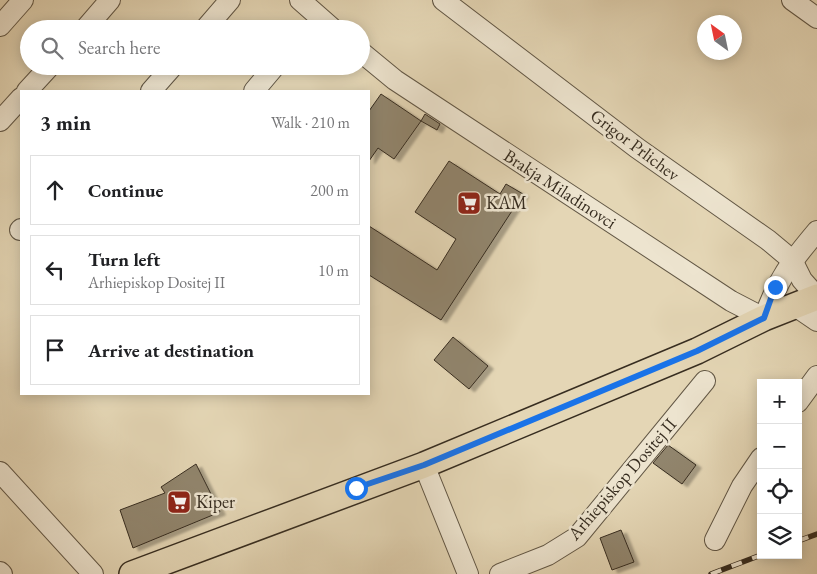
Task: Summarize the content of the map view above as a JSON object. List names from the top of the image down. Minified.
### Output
{"streets":{"street":["Grigor Prlichev","Brakja Miladinovci","Arhiepiskop Dositej II"]},"places":{"supermarket":["KAM","Kiper"]},"north":"top left","page":{"search":"Search here","heading":["3 min","Walk · 210 m"],"list":[["Continue","200 m"],["Turn left","Arhiepiskop Dositej II","10 m"],"Arrive at destination"],"map_buttons":["+","−"]}}
